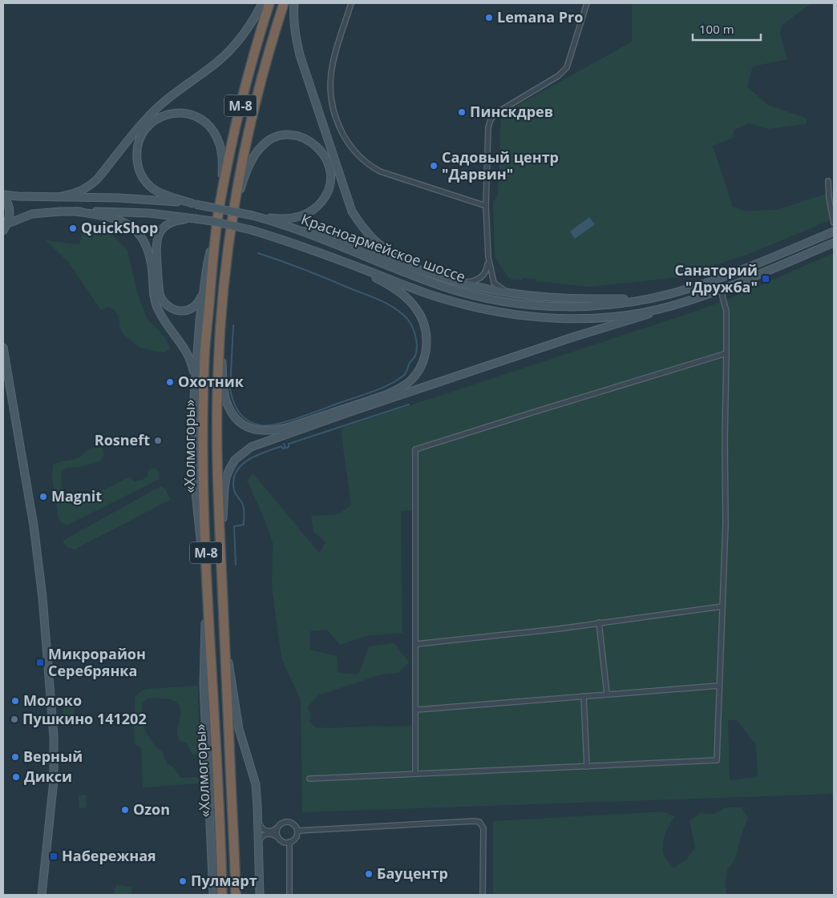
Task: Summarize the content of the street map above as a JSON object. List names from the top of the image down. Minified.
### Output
{"streets":{"highway":["М-8","«Холмогоры»"],"main road":["Красноармейское шоссе"]},"places":{"other":["Lemana Pro","Пинскдрев","Садовый центр \"Дарвин\"","QuickShop","Охотник","Rosneft","Magnit","Молоко","Пушкино 141202","Верный","Дикси","Ozon","Бауцентр","Пулмарт"],"transit":["Санаторий \"Дружба\"","Микрорайон Серебрянка","Набережная"]},"scale_bar":"100 m"}
